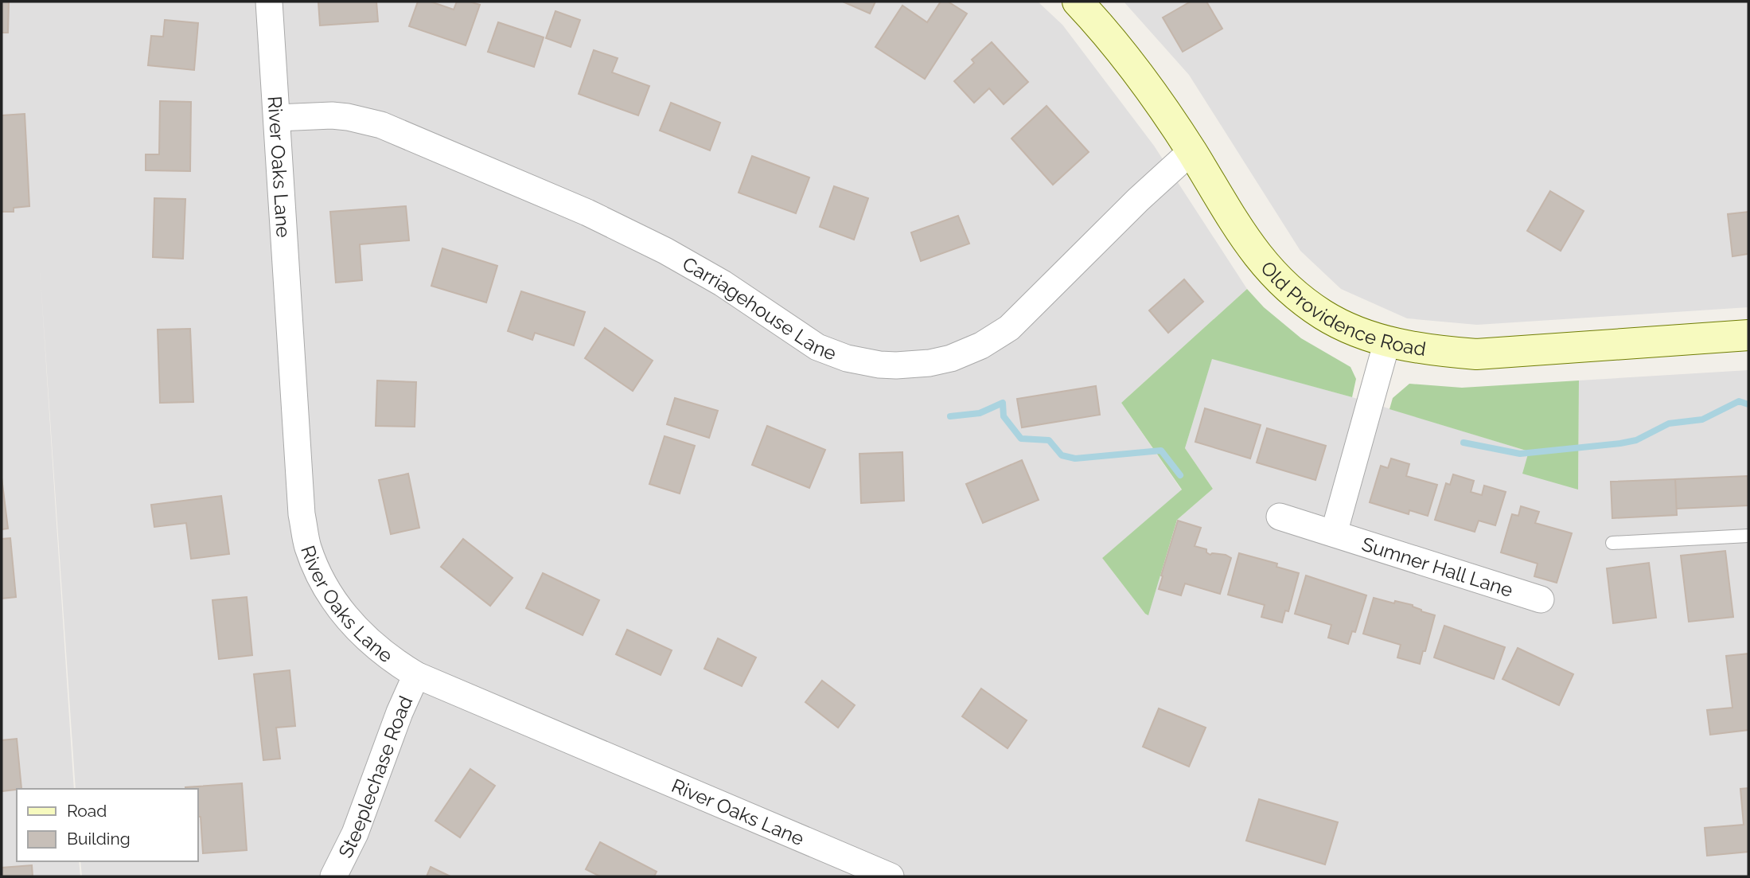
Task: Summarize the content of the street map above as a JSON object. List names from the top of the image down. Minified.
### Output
{"streets":{"street":["River Oaks Lane","Old Providence Road","Carriagehouse Lane","Sumner Hall Lane","Steeplechase Road"]},"crossings":[["River Oaks Lane","Carriagehouse Lane"],["River Oaks Lane","Steeplechase Road"],["Old Providence Road","Carriagehouse Lane"]],"legend":["Road","Building"]}
